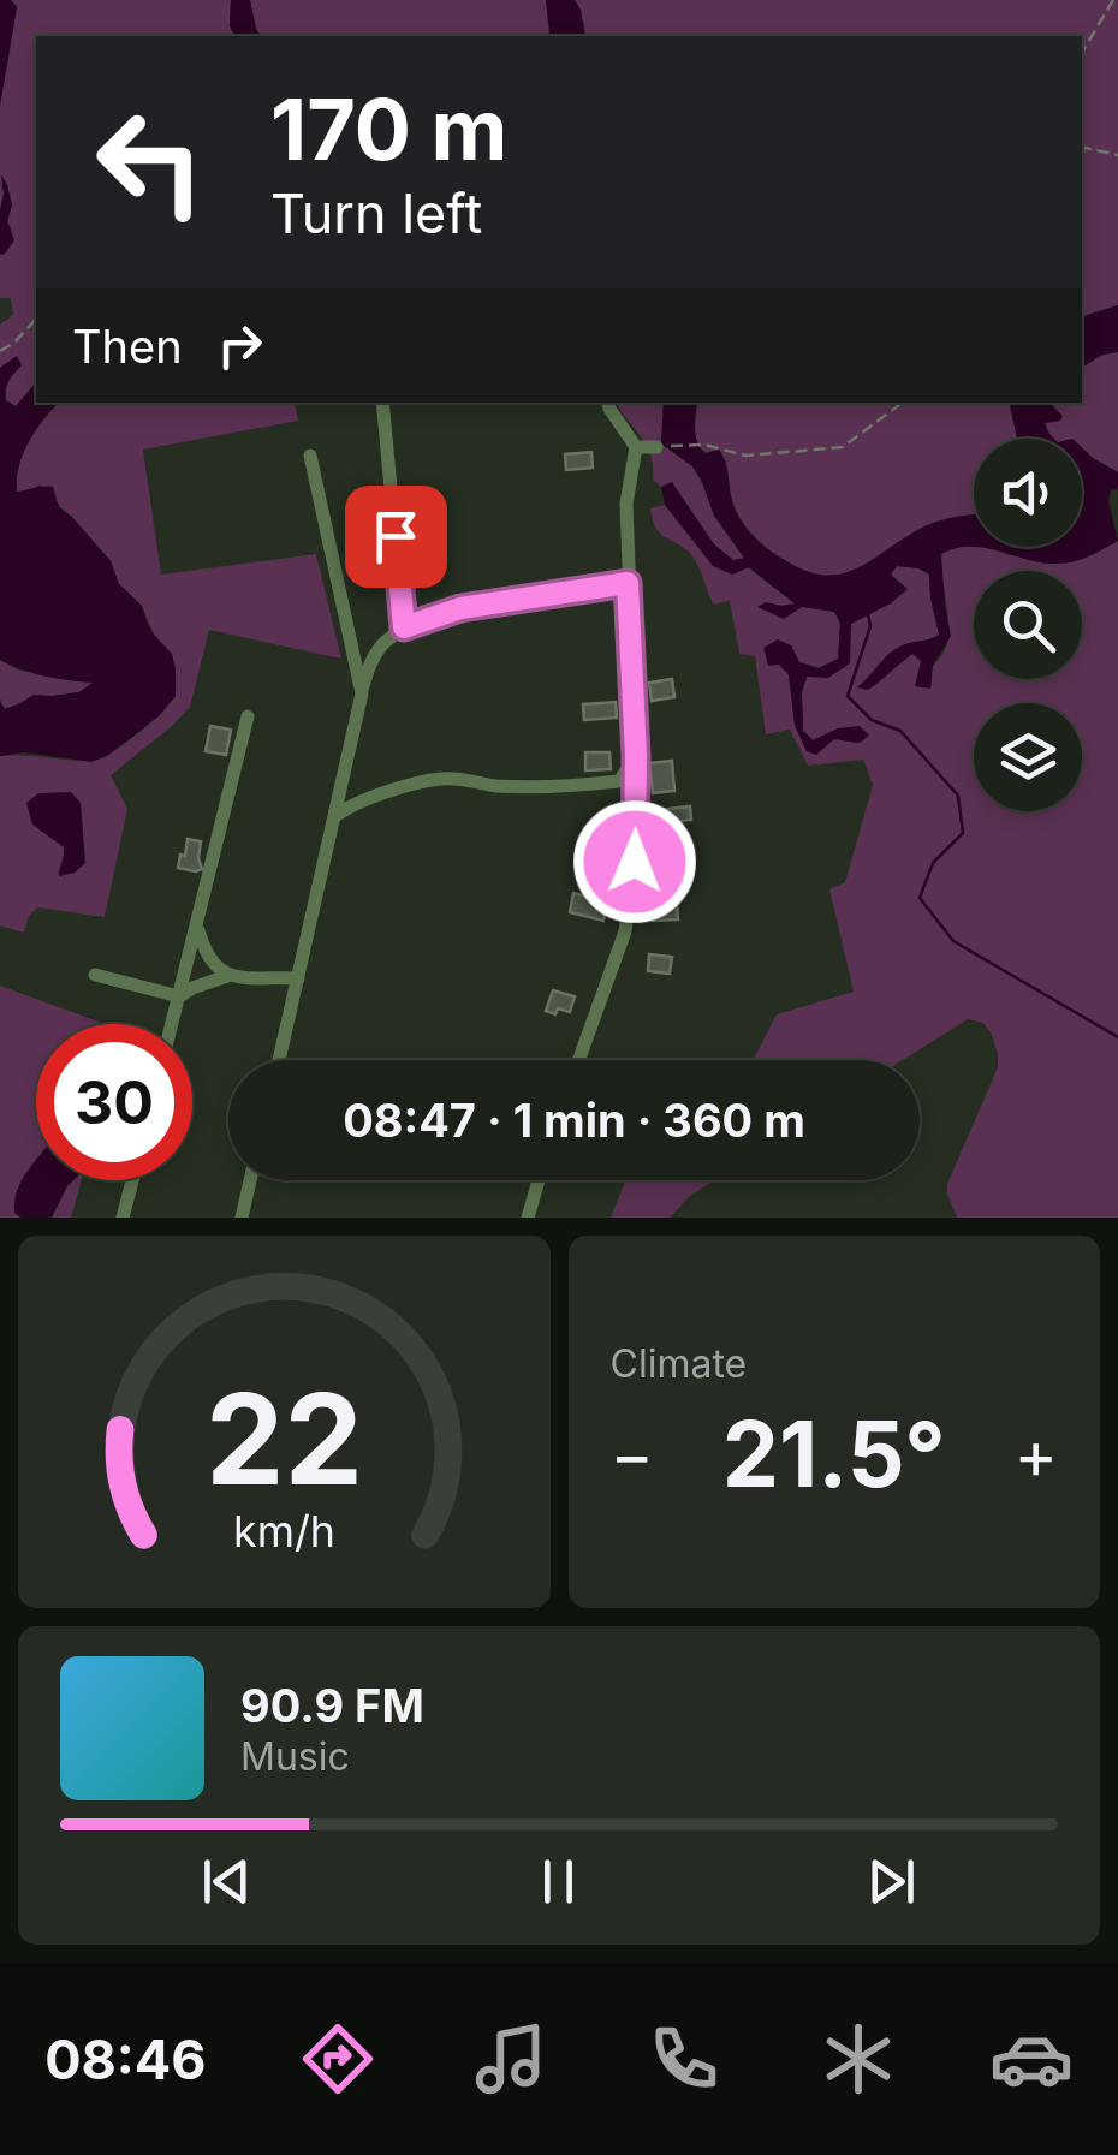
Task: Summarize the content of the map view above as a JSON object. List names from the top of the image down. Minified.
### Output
{"page":{"turn":["170 m","Turn left"],"then":"Then","limit":"30","trip":"08:47 · 1 min · 360 m","tile":"Climate","heat":["−","21.5°","+"],"song":["90.9 FM","Music"],"tabs":"08:46","gauge":["22","km/h"]}}
